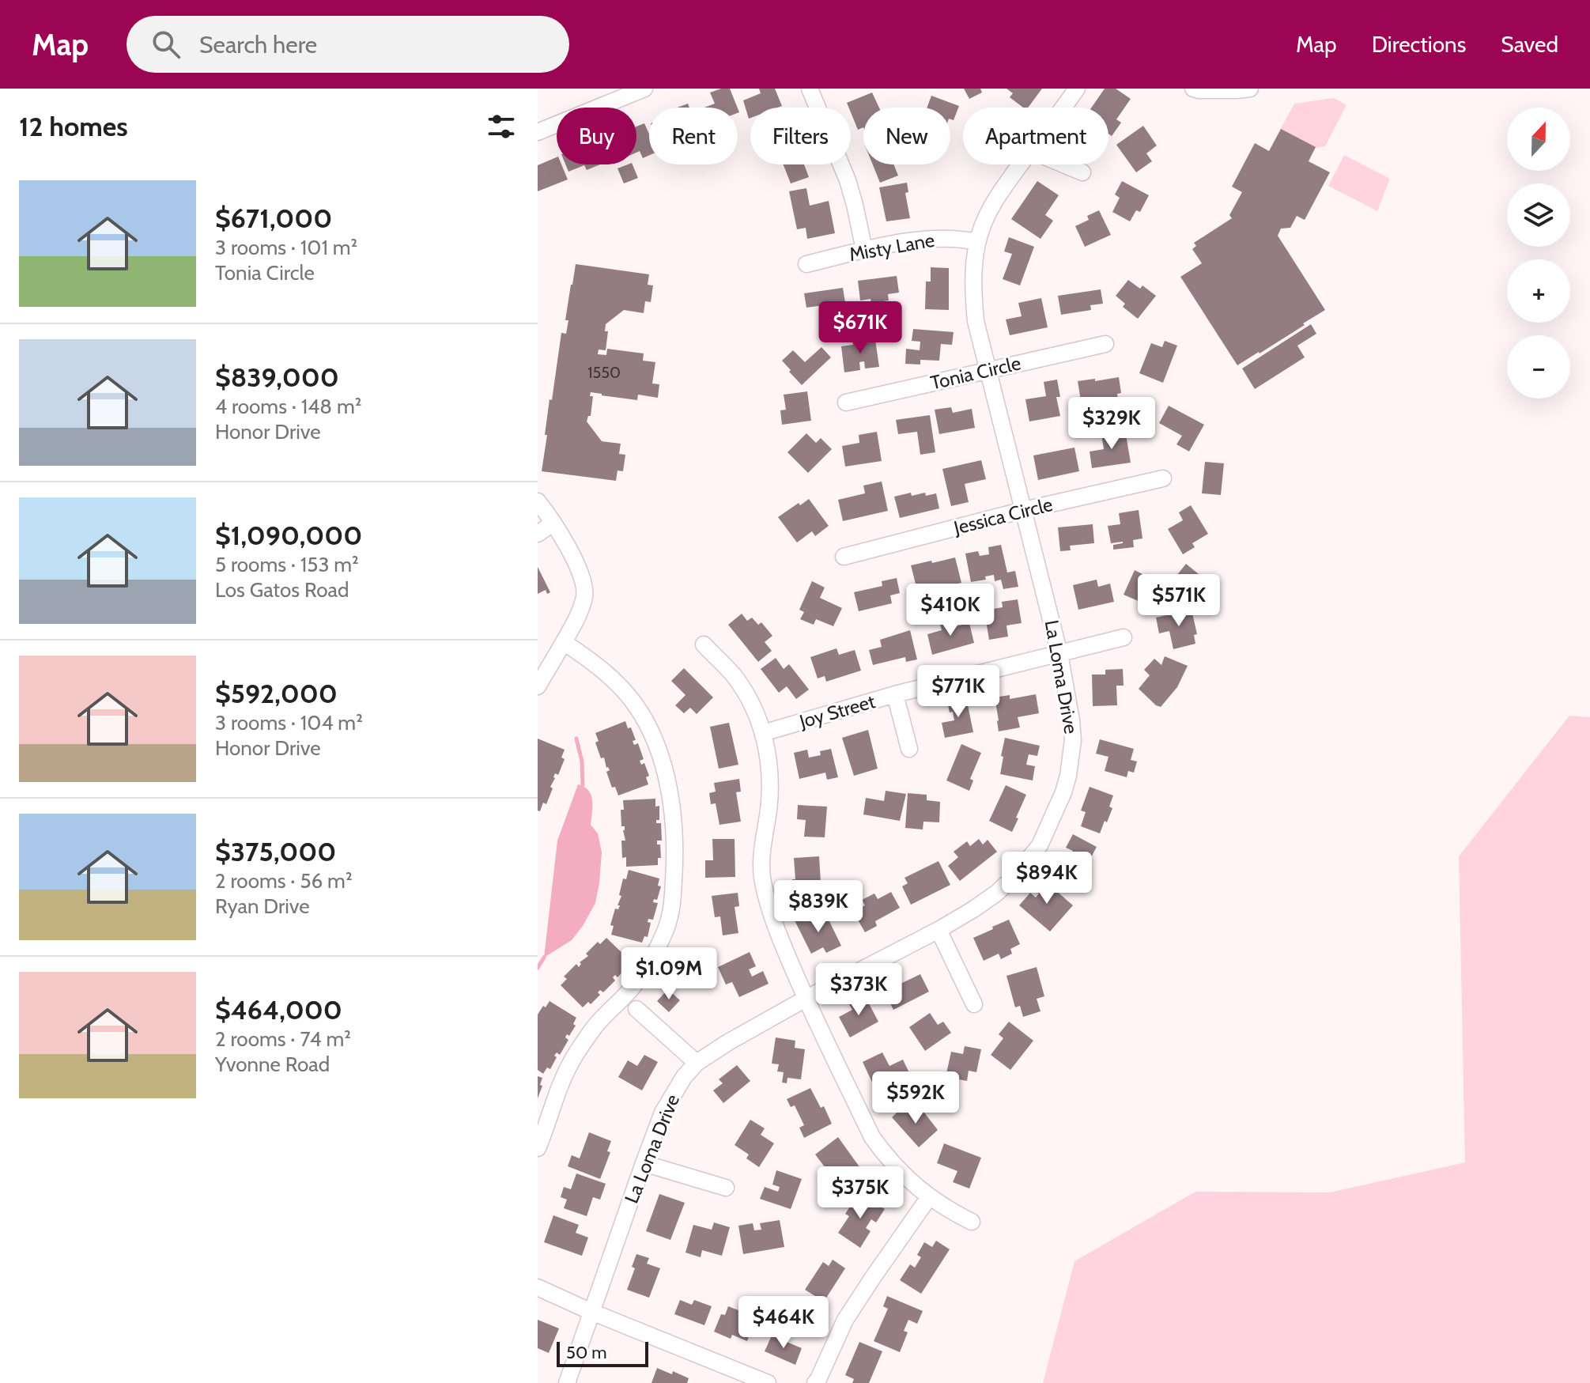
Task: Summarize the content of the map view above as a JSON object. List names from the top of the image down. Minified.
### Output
{"streets":{"street":["Misty Lane","Tonia Circle","Jessica Circle","La Loma Drive","Joy Street"]},"crossings":[["Misty Lane","La Loma Drive"],["Tonia Circle","La Loma Drive"],["Jessica Circle","La Loma Drive"],["La Loma Drive","Joy Street"]],"house_numbers":["1550"],"scale_bar":"50 m","north":"top","page":{"header":"Map","search":"Search here","nav":["Map","Directions","Saved"],"heading":"12 homes","map_buttons":["+","−"],"chip":["Buy","Rent","Filters","New","Apartment"],"list":[{"name":"$671,000","note":"3 rooms · 101 m² · Tonia Circle"},{"name":"$839,000","note":"4 rooms · 148 m² · Honor Drive"},{"name":"$1,090,000","note":"5 rooms · 153 m² · Los Gatos Road"},{"name":"$592,000","note":"3 rooms · 104 m² · Honor Drive"},{"name":"$375,000","note":"2 rooms · 56 m² · Ryan Drive"},{"name":"$464,000","note":"2 rooms · 74 m² · Yvonne Road"}],"price":["$671K","$329K","$571K","$410K","$771K","$894K","$839K","$1.09M","$373K","$592K","$375K","$464K"],"scale":"50 m"}}
